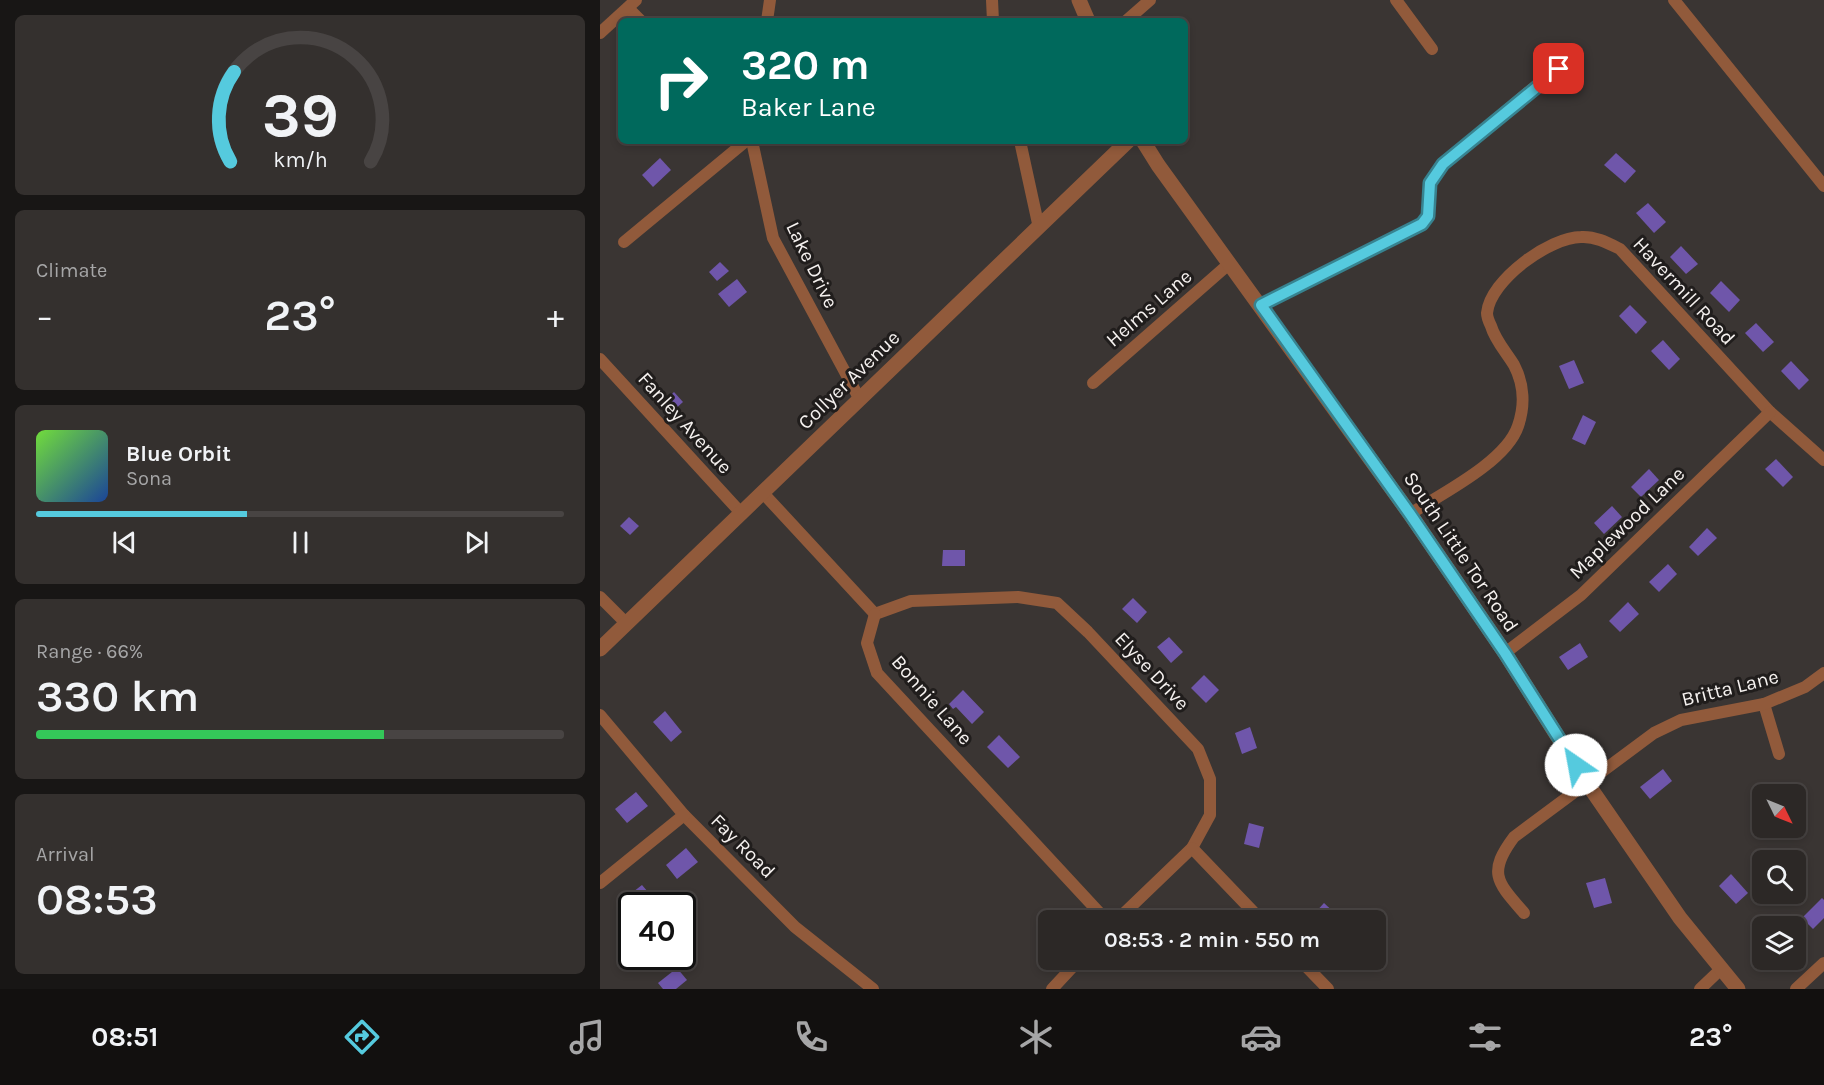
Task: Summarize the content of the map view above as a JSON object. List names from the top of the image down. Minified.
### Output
{"streets":{"street":["Lake Drive","Havermill Road","Helms Lane","Collyer Avenue","Fanley Avenue","Maplewood Lane","South Little Tor Road","Elyse Drive","Britta Lane","Bonnie Lane","Fay Road"]},"crossings":[["Lake Drive","Collyer Avenue"],["Havermill Road","Maplewood Lane"],["Havermill Road","South Little Tor Road"],["Helms Lane","South Little Tor Road"],["Collyer Avenue","Fanley Avenue"],["Maplewood Lane","South Little Tor Road"],["South Little Tor Road","Britta Lane"],["Elyse Drive","Bonnie Lane"]],"north":"bottom right","page":{"turn":["320 m","Baker Lane"],"tile":["Climate",["Range · 66%","330 km"],["Arrival","08:53"]],"heat":["−","23°","+"],"song":["Blue Orbit","Sona"],"limit":"40","trip":"08:53 · 2 min · 550 m","tabs":["08:51","23°"],"gauge":["39","km/h"]}}
